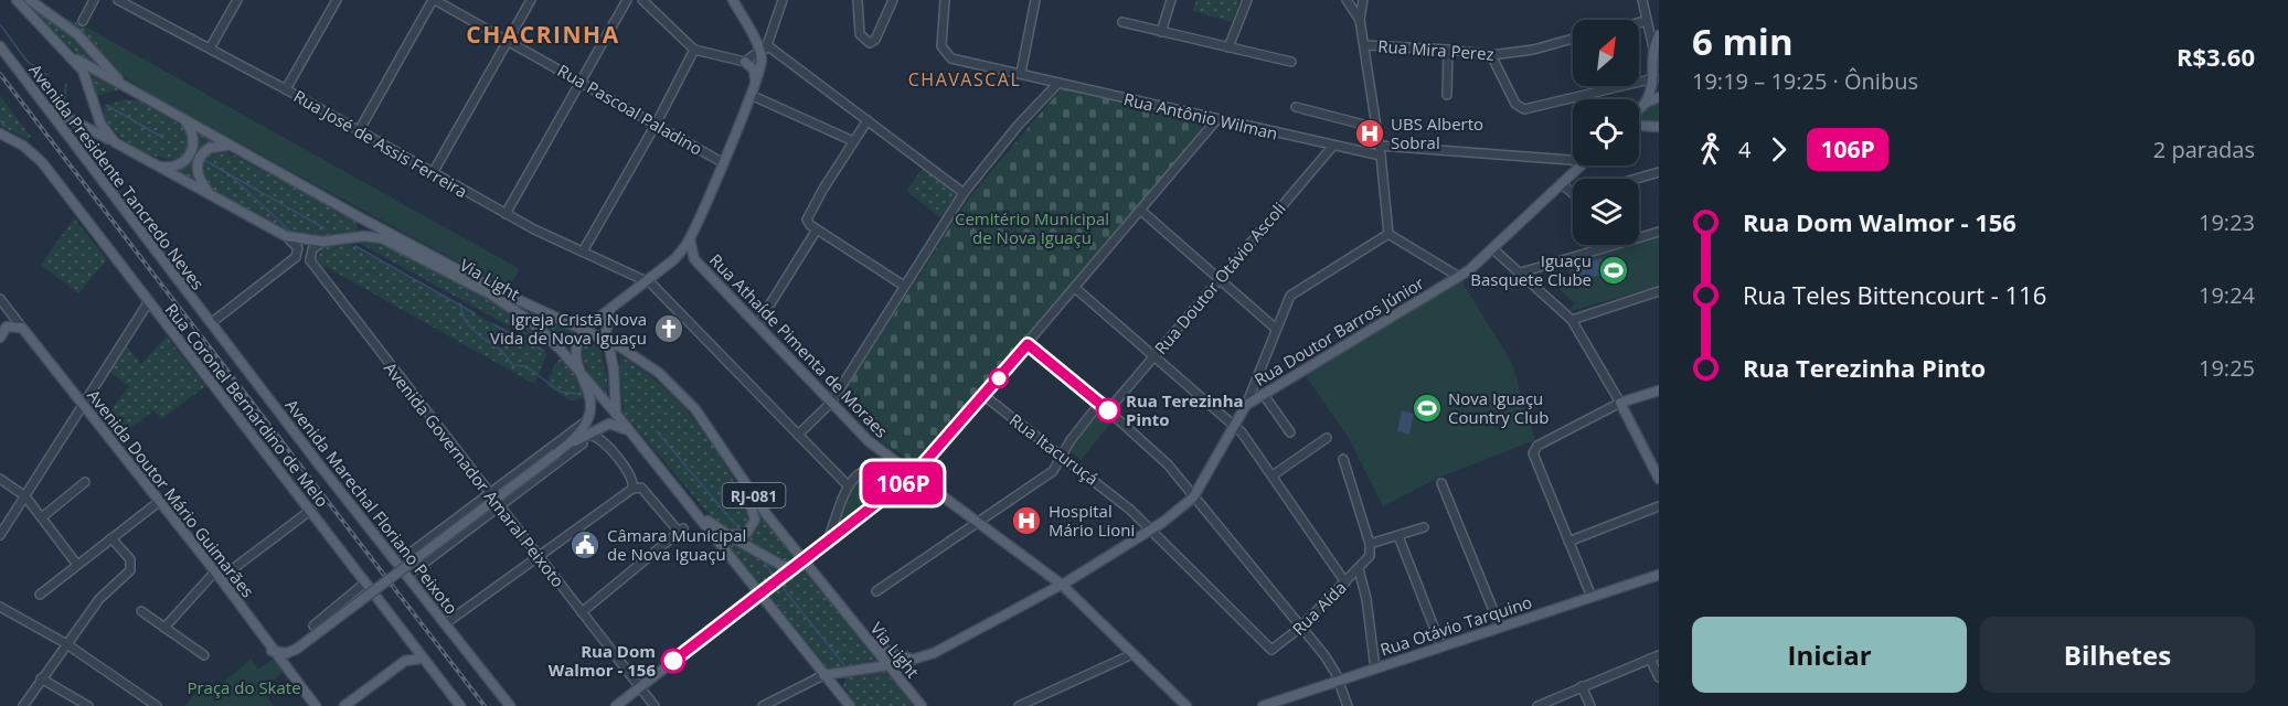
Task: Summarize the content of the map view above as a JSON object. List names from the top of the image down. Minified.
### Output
{"streets":{"main road":["Avenida Presidente Tancredo Neves","Via Light","Rua Doutor Barros Júnior","Rua Athaíde Pimenta de Moraes","Rua Coronel Bernardino de Melo","Avenida Doutor Mário Guimarães","RJ-081","Avenida Marechal Floriano Peixoto","Rua Otávio Tarquino"],"street":["Rua Mira Perez","Rua Pascoal Paladino","Rua Antônio Wilman","Rua José de Assis Ferreira","Rua Doutor Otávio Ascoli","Rua Itacuruçá","Avenida Governador Amaral Peixoto","Rua Aída"]},"crossings":[["Rua Antônio Wilman","Rua Doutor Otávio Ascoli"],["Avenida Presidente Tancredo Neves","Avenida Marechal Floriano Peixoto"],["Via Light","Rua Doutor Barros Júnior"],["Rua Doutor Barros Júnior","Rua Athaíde Pimenta de Moraes"],["Rua Doutor Barros Júnior","Rua Itacuruçá"],["Rua Itacuruçá","Rua Aída"]],"districts":["CHACRINHA","CHAVASCAL"],"parks":["Cemitério Municipal de Nova Iguaçu","Praça do Skate"],"places":{"hospital":["UBS Alberto Sobral","Hospital Mário Lioni"],"sports":["Iguaçu Basquete Clube","Nova Iguaçu Country Club"],"church":["Igreja Cristã Nova Vida de Nova Iguaçu"],"other":["Rua Terezinha Pinto","Rua Dom Walmor - 156"],"public building":["Câmara Municipal de Nova Iguaçu"]},"lines":["bus line 106P"],"north":"top right","page":{"on_map":"106P","heading":["6 min","19:19 – 19:25 · Ônibus","R$3.60"],"legs":["4","106P","2 paradas"],"list":[{"name":"Rua Dom Walmor - 156","value":"19:23"},{"name":"Rua Teles Bittencourt - 116","value":"19:24"},{"name":"Rua Terezinha Pinto","value":"19:25"}],"buttons":["Iniciar","Bilhetes"]}}
